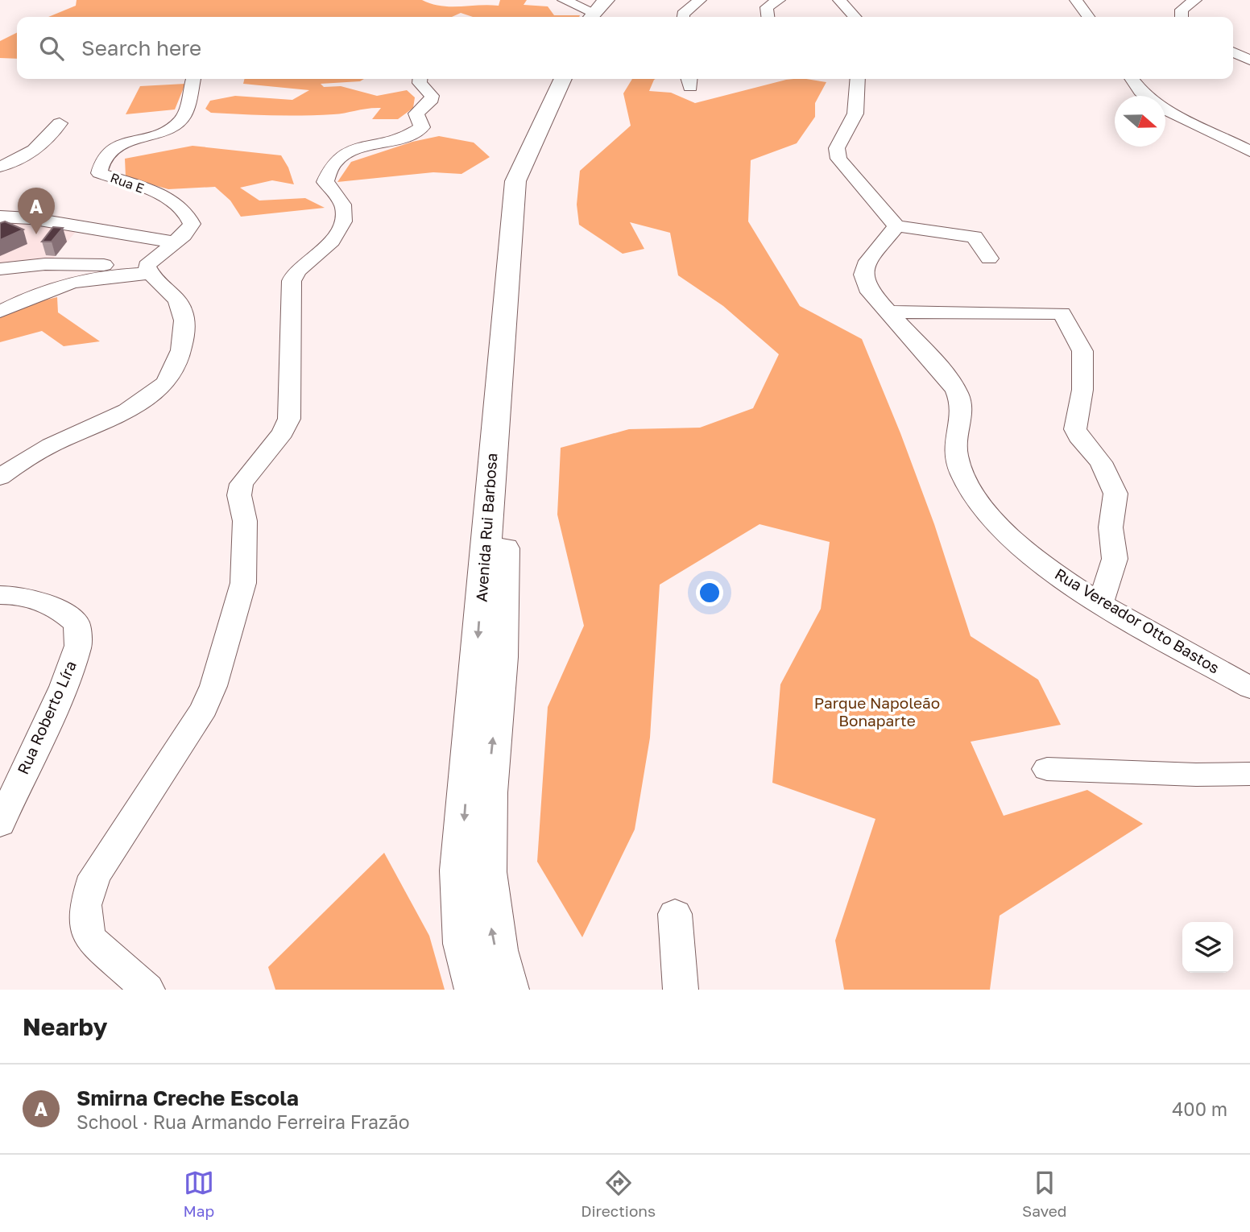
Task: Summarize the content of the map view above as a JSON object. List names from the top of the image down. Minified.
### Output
{"streets":{"main road":["Avenida Rui Barbosa"],"street":["Rua E","Rua Vereador Otto Bastos","Rua Roberto Líra"]},"parks":["Parque Napoleão Bonaparte"],"north":"right","page":{"search":"Search here","pins":"A","heading":"Nearby","list":[{"mark":"A","name":"Smirna Creche Escola","note":"School · Rua Armando Ferreira Frazão","value":"400 m"}],"nav":["Map","Directions","Saved"]}}
